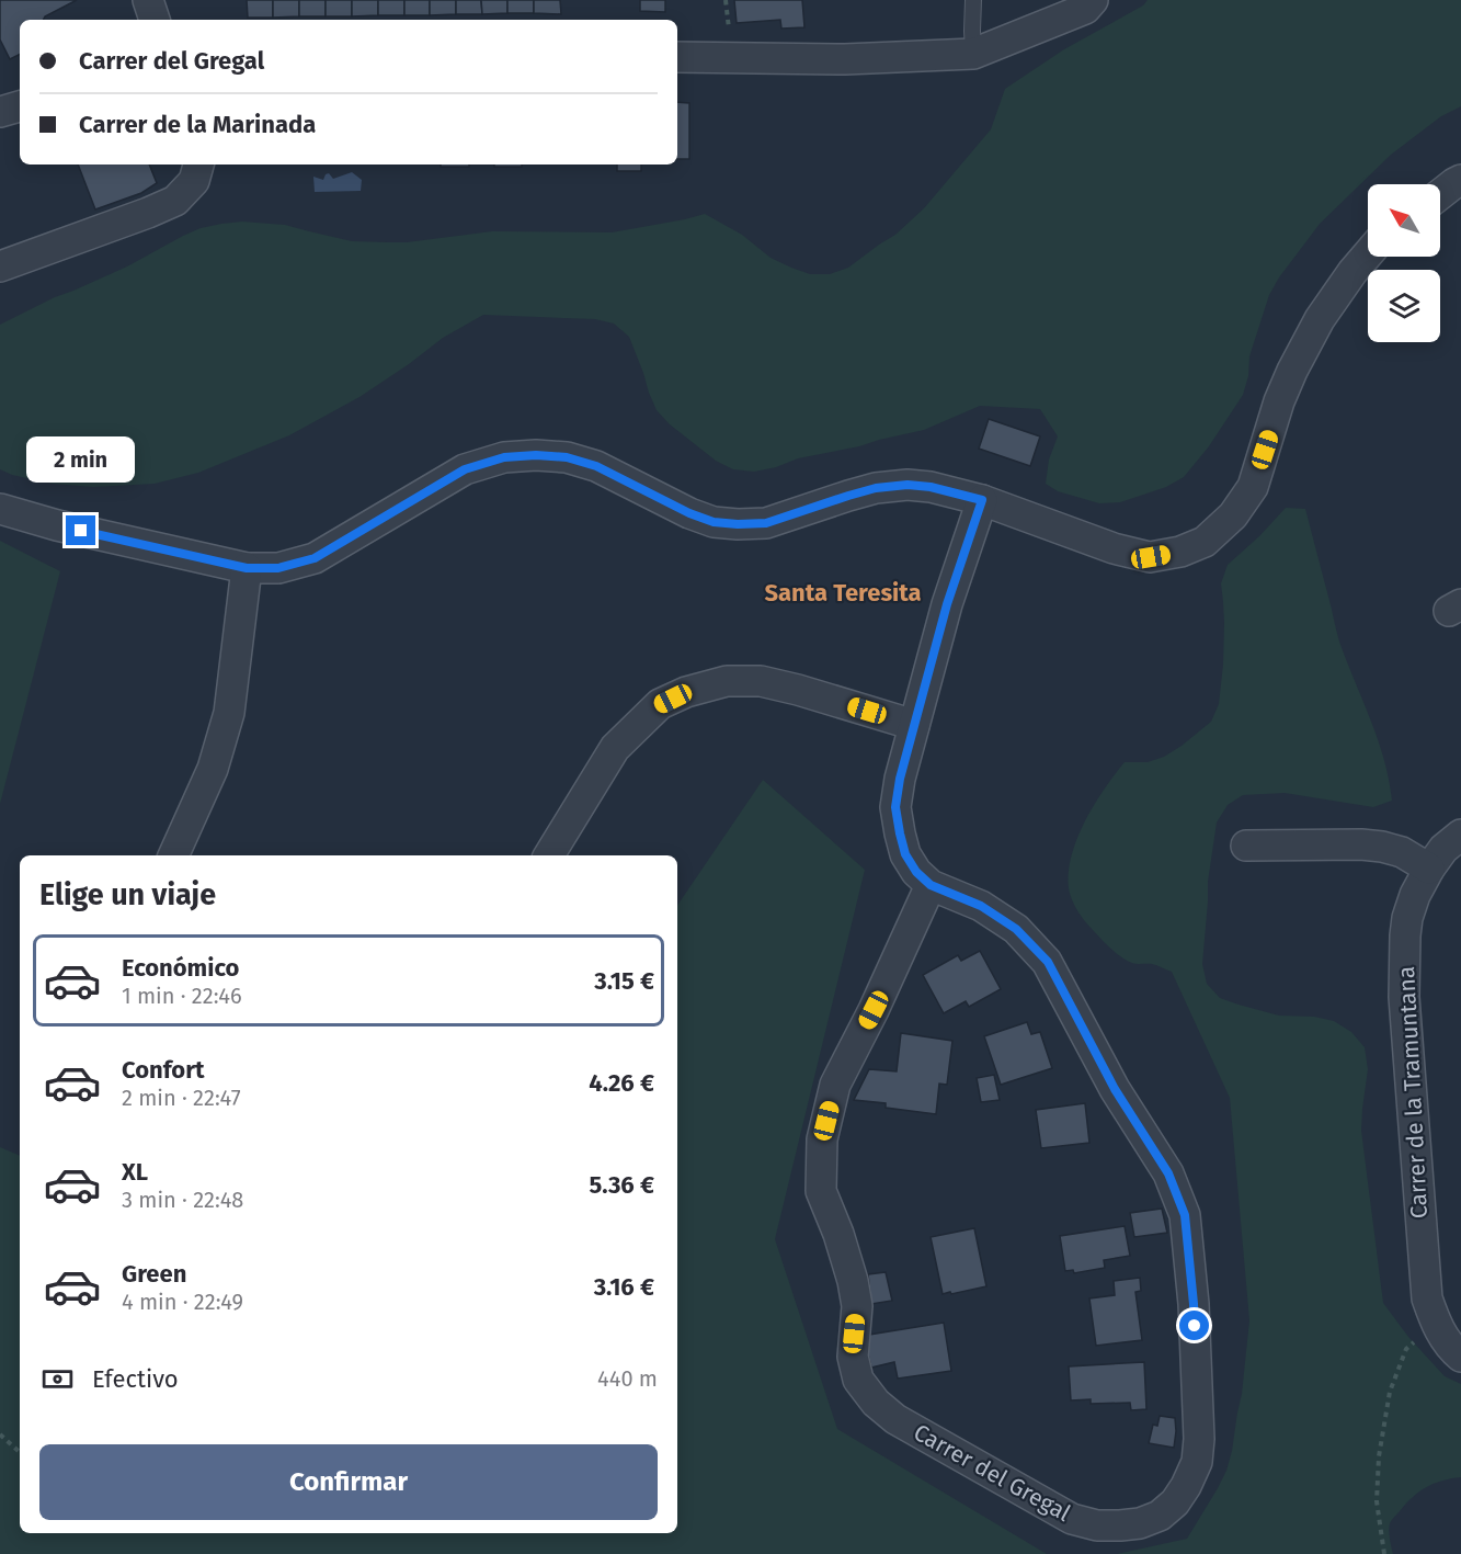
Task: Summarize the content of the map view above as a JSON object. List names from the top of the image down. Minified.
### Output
{"streets":{"street":["Carrer de la Tramuntana","Carrer del Gregal"]},"districts":["Santa Teresita"],"north":"top left","page":{"banner":["Carrer del Gregal","Carrer de la Marinada"],"bubble":"2 min","heading":"Elige un viaje","list":[{"name":"Económico","note":"1 min · 22:46","value":"3.15 €"},{"name":"Confort","note":"2 min · 22:47","value":"4.26 €"},{"name":"XL","note":"3 min · 22:48","value":"5.36 €"},{"name":"Green","note":"4 min · 22:49","value":"3.16 €"}],"pay":["Efectivo","440 m"],"buttons":"Confirmar"}}
